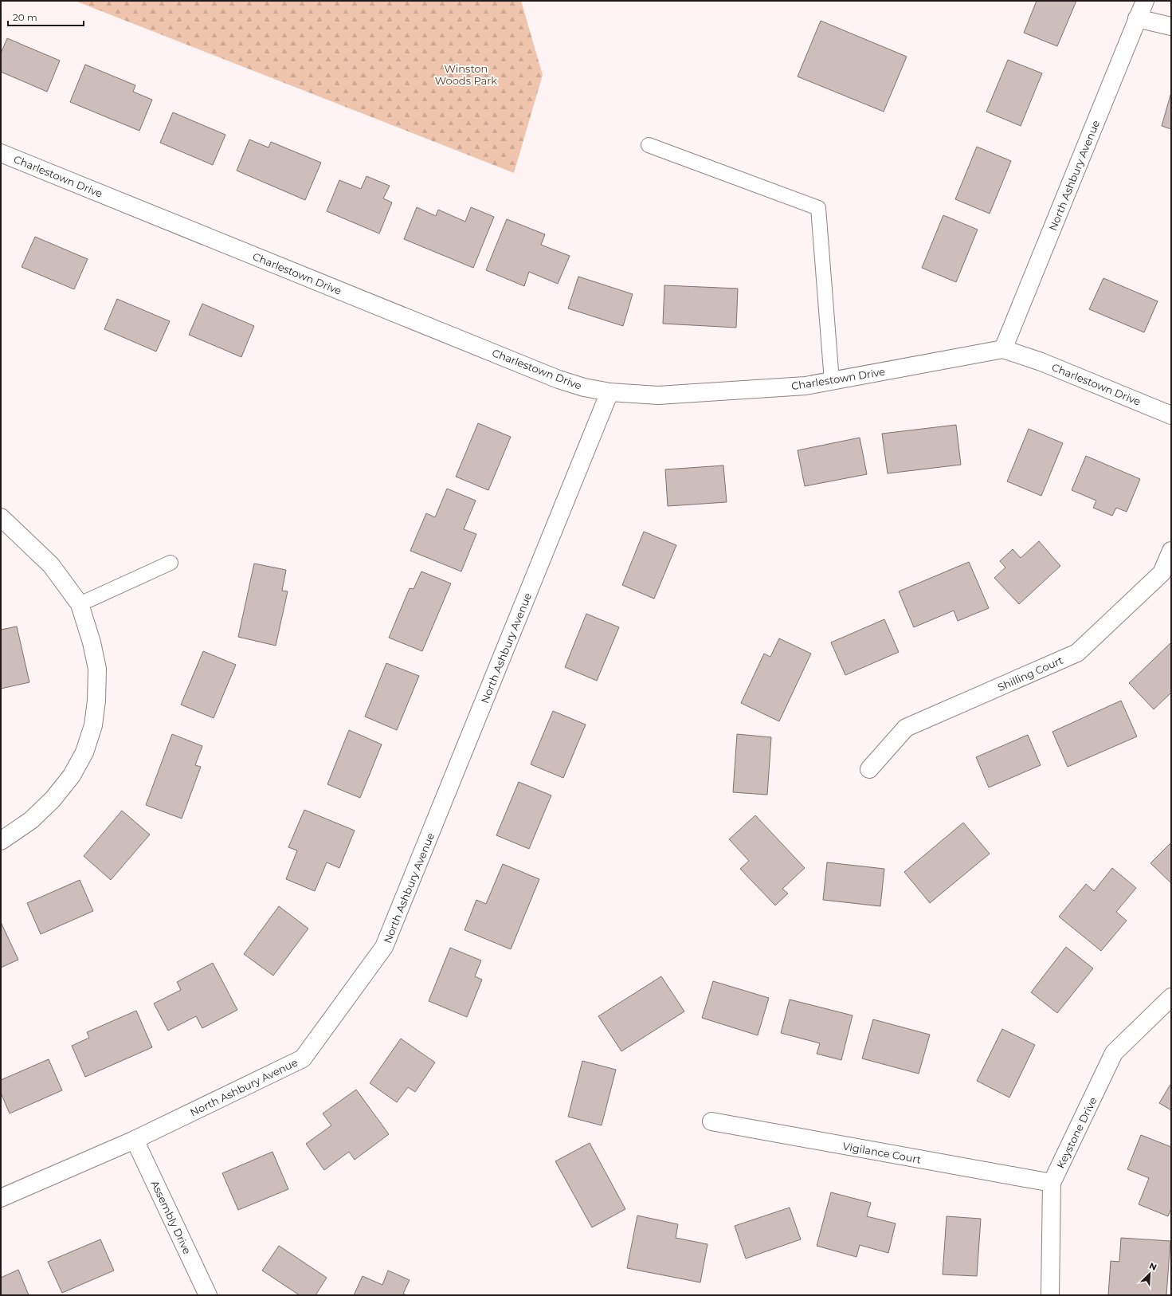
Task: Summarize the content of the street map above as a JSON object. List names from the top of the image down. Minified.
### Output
{"streets":{"street":["North Ashbury Avenue","Charlestown Drive","Shilling Court","Keystone Drive","Vigilance Court","Assembly Drive"]},"crossings":[["North Ashbury Avenue","Charlestown Drive"],["North Ashbury Avenue","Assembly Drive"],["Keystone Drive","Vigilance Court"]],"parks":["Winston Woods Park"],"scale_bar":"20 m","north":"top right"}
